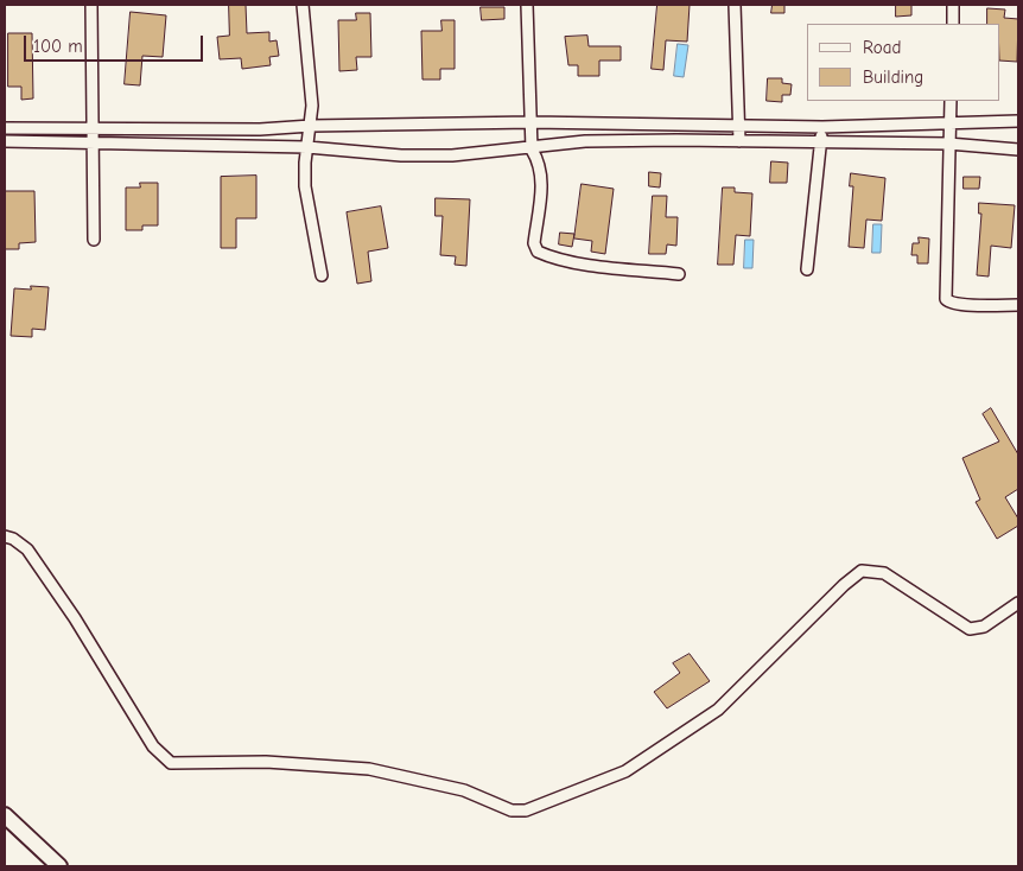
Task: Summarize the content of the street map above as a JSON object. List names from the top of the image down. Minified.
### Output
{"legend":["Road","Building"],"scale_bar":"100 m"}
